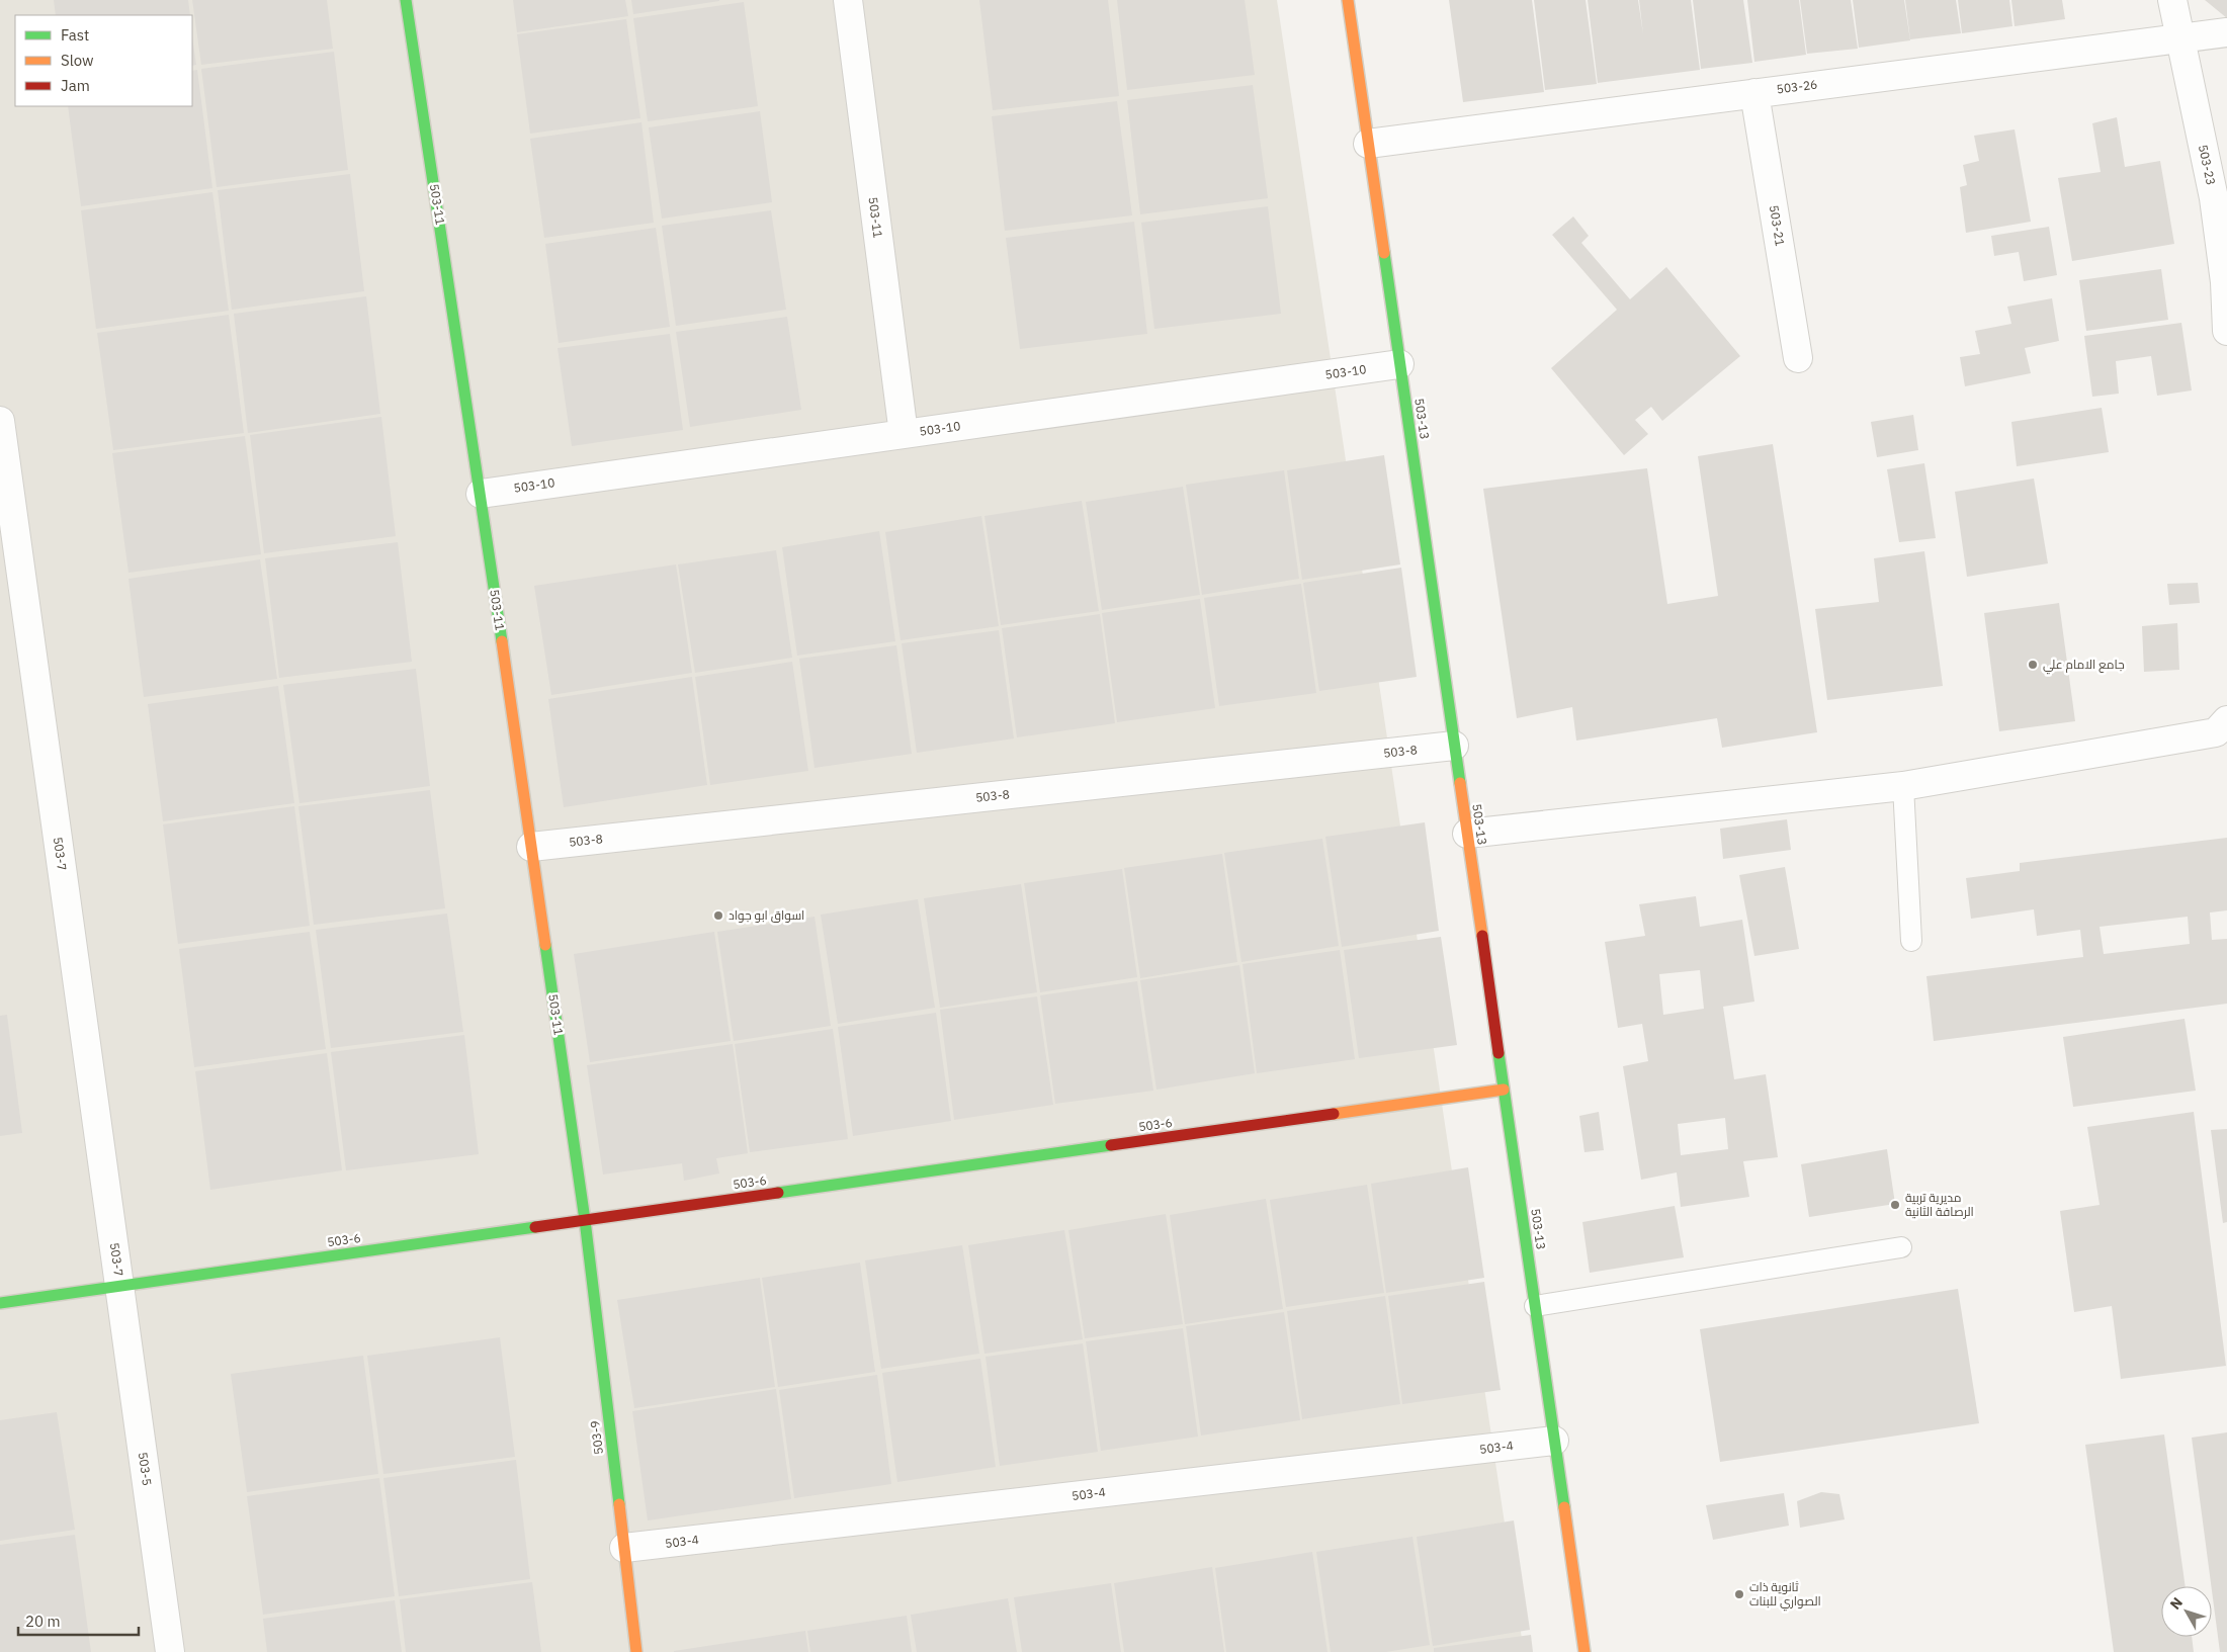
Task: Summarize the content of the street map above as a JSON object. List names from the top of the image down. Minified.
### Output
{"streets":{"street":["503-26","503-23","503-11","503-21","503-10","503-13","503-8","503-7","503-6","503-9","503-4","503-5"]},"crossings":[["503-26","503-23"],["503-26","503-21"],["503-26","503-13"],["503-11","503-10"],["503-11","503-8"],["503-11","503-6"],["503-11","503-9"],["503-10","503-13"],["503-13","503-8"],["503-13","503-6"],["503-13","503-4"],["503-7","503-6"],["503-7","503-5"],["503-6","503-9"],["503-6","503-5"],["503-9","503-4"]],"places":["جامع الامام علي","اسواق ابو جواد","مديرية تربية الرصافة الثانية","ثانوية ذات الصواري للبنات"],"legend":["Fast","Slow","Jam"],"scale_bar":"20 m","north":"top left"}
